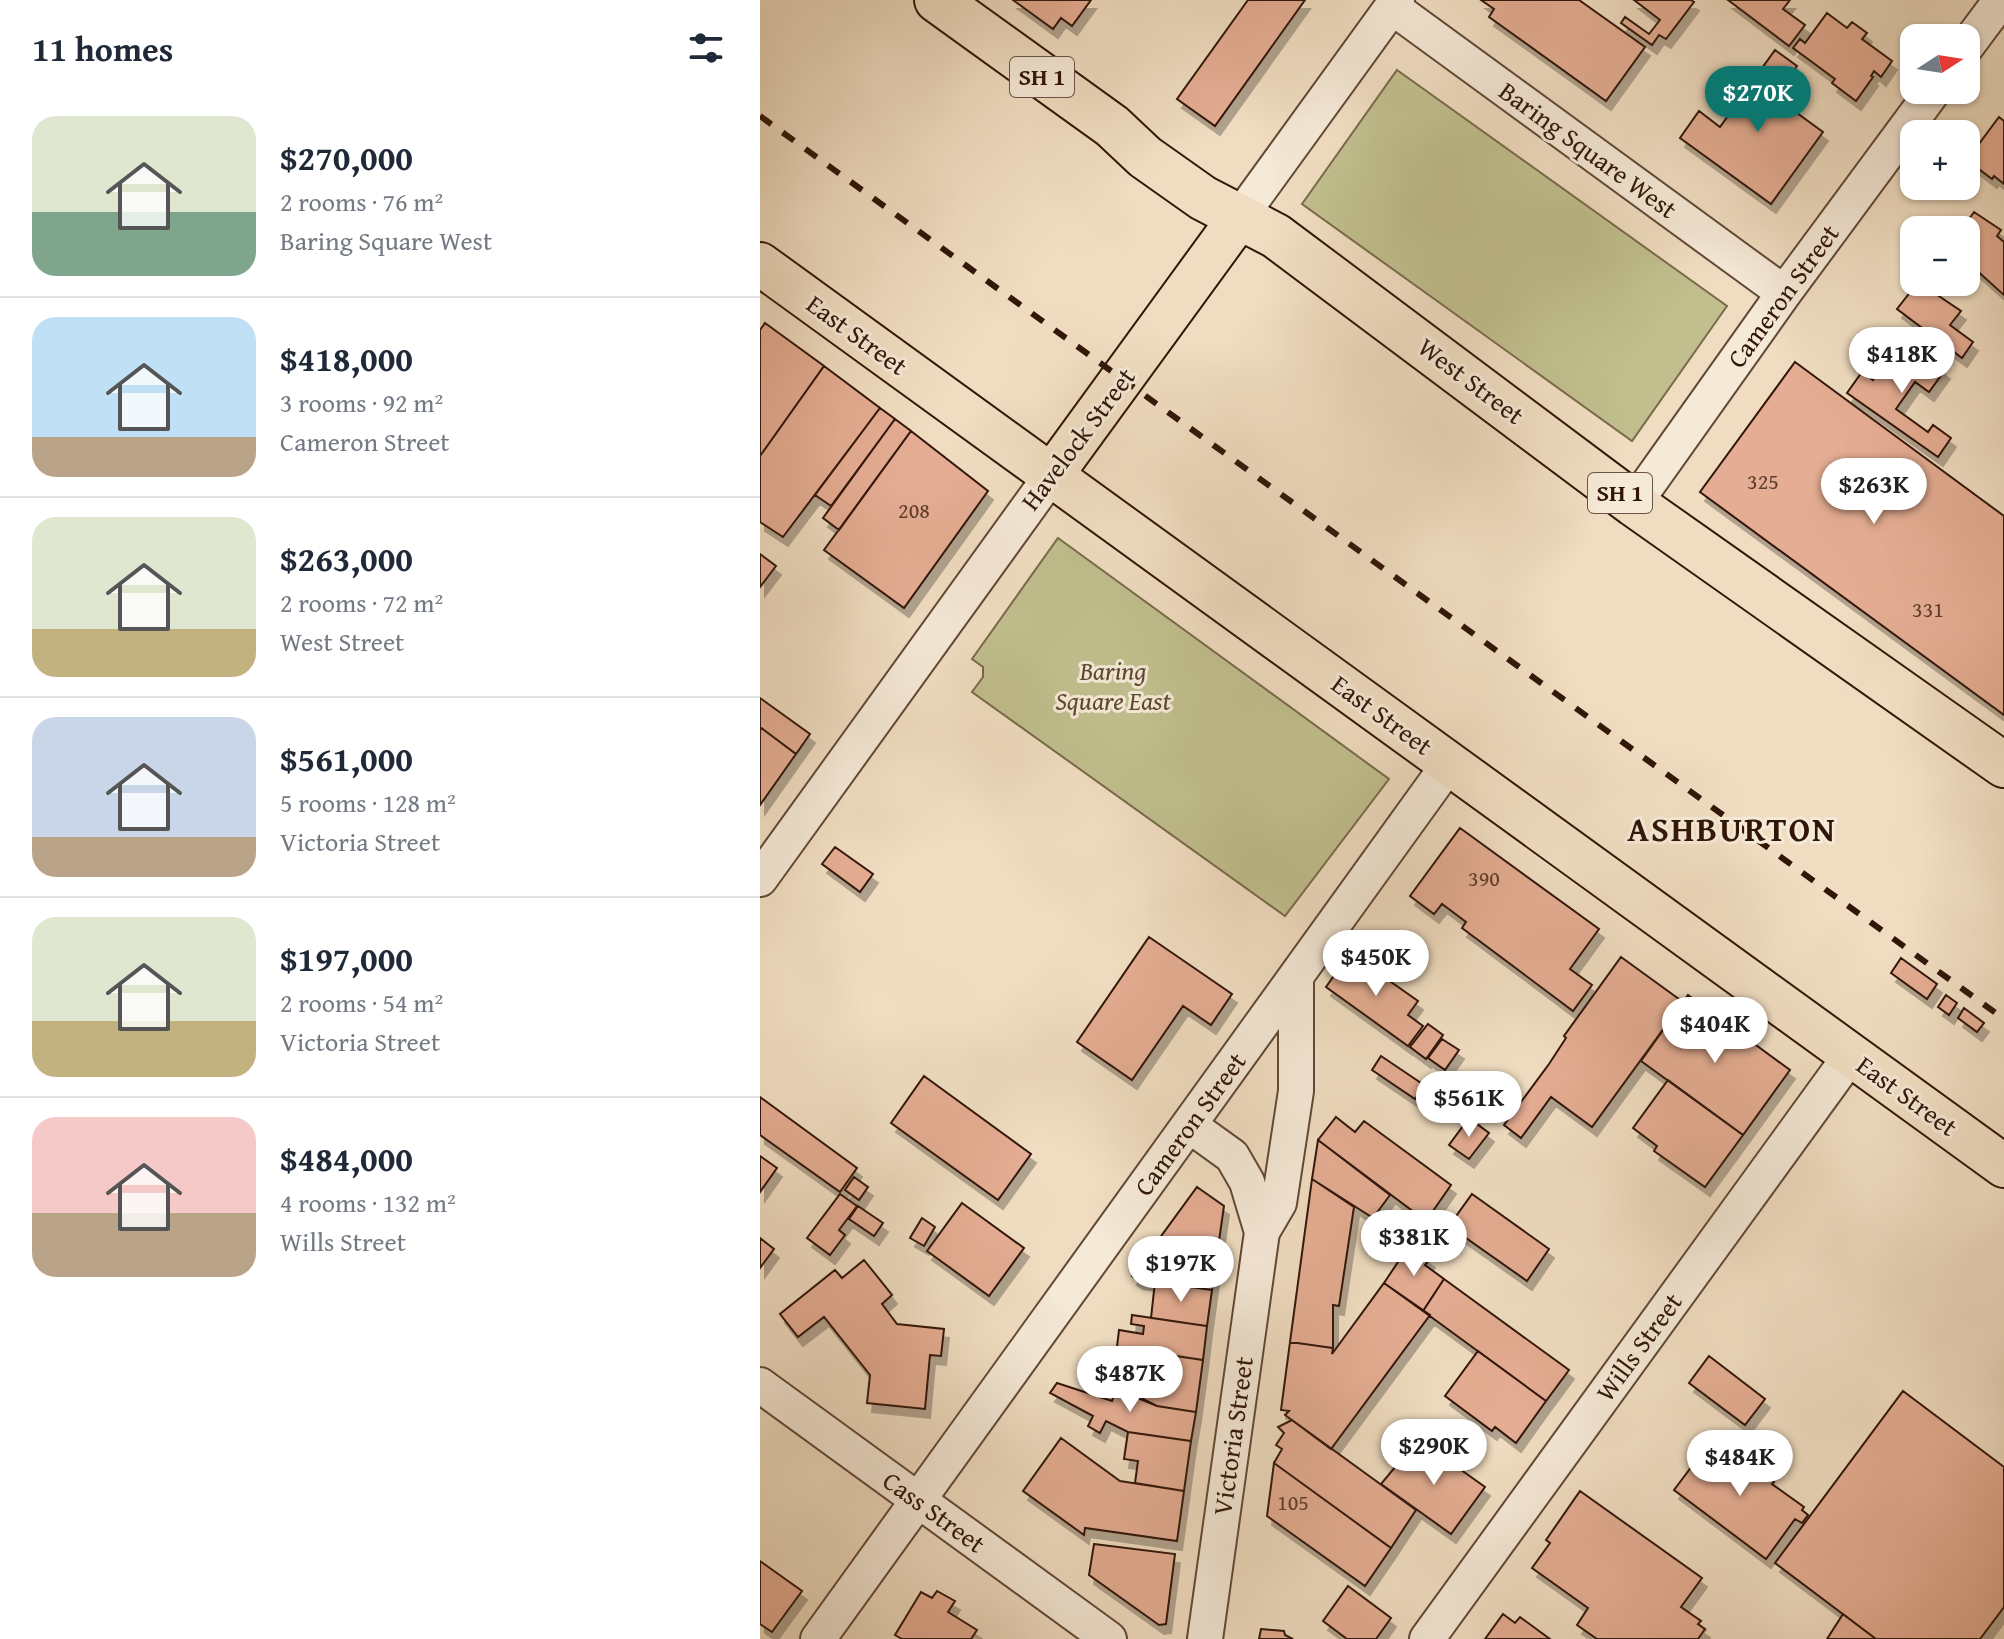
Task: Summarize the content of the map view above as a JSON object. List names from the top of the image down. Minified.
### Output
{"streets":{"highway":["SH 1","West Street"],"main road":["East Street","Havelock Street"],"street":["Baring Square West","Cameron Street","Wills Street","Victoria Street","Cass Street"]},"crossings":[["Baring Square West","Cameron Street"],["Baring Square West","Havelock Street"],["Cameron Street","East Street"],["Cameron Street","West Street"],["Cameron Street","Victoria Street"],["Cameron Street","Cass Street"],["East Street","Havelock Street"],["East Street","Wills Street"],["West Street","Havelock Street"]],"districts":["ASHBURTON"],"parks":["Baring Square East"],"house_numbers":["325","208","331","390","105"],"north":"right","page":{"heading":"11 homes","map_buttons":["+","−"],"price":["$270K","$418K","$263K","$450K","$404K","$561K","$381K","$197K","$487K","$290K","$484K"],"list":[{"name":"$270,000","note":"2 rooms · 76 m² · Baring Square West"},{"name":"$418,000","note":"3 rooms · 92 m² · Cameron Street"},{"name":"$263,000","note":"2 rooms · 72 m² · West Street"},{"name":"$561,000","note":"5 rooms · 128 m² · Victoria Street"},{"name":"$197,000","note":"2 rooms · 54 m² · Victoria Street"},{"name":"$484,000","note":"4 rooms · 132 m² · Wills Street"}]}}
